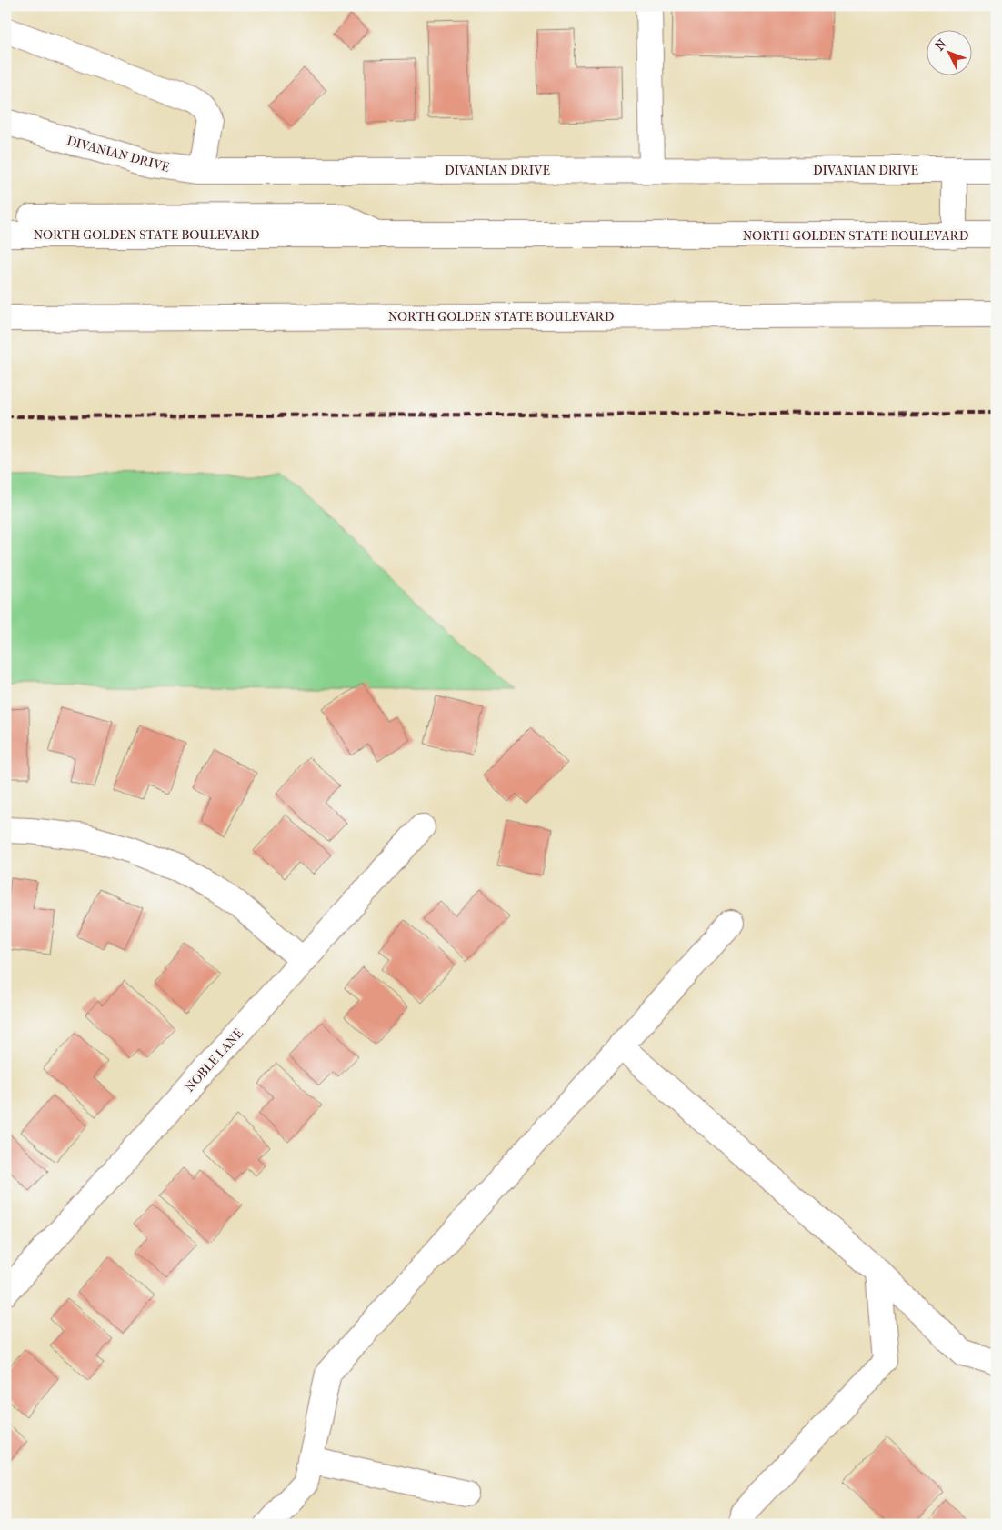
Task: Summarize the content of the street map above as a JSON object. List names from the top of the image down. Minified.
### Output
{"streets":{"street":["DIVANIAN DRIVE","NORTH GOLDEN STATE BOULEVARD","NOBLE LANE"]},"north":"top left"}
